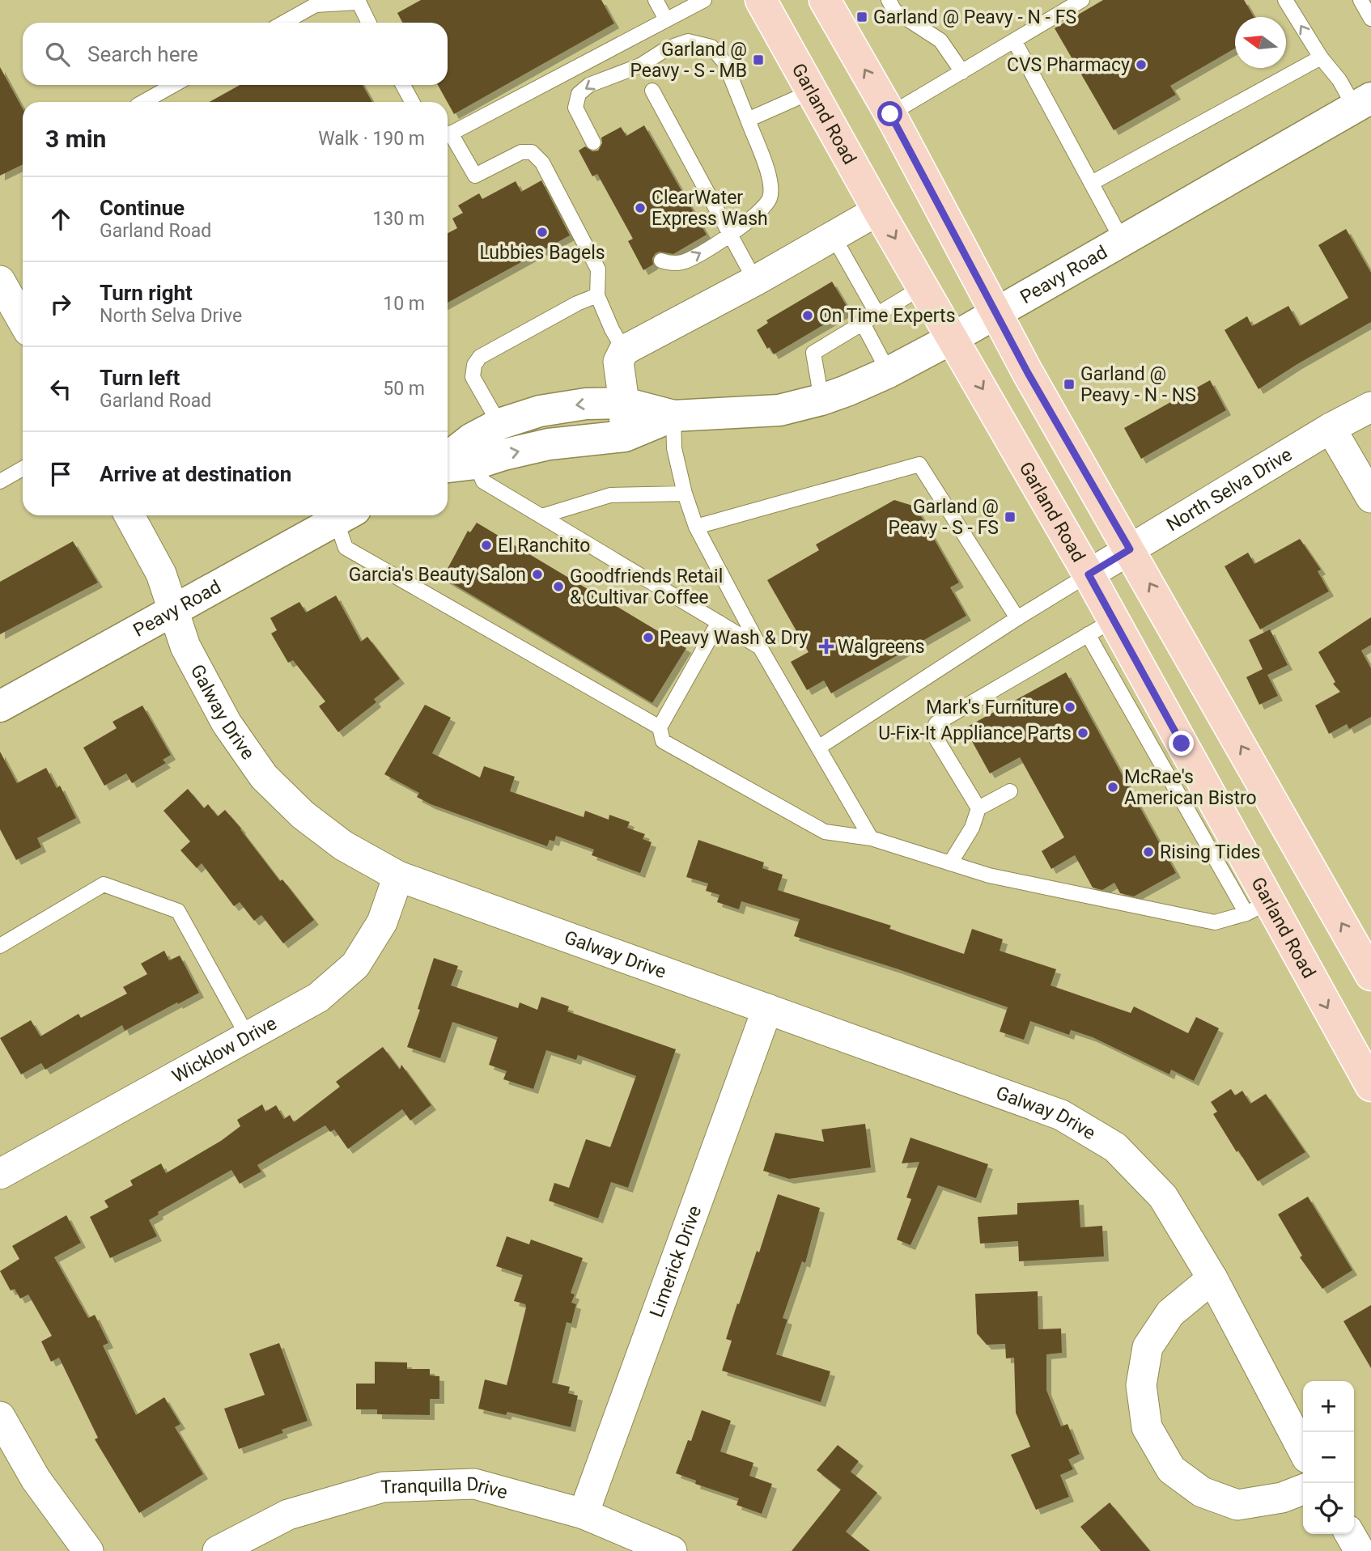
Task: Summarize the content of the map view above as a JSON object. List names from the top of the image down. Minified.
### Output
{"streets":{"main road":["Garland Road"],"street":["Peavy Road","North Selva Drive","Galway Drive","Wicklow Drive","Limerick Drive","Tranquilla Drive"]},"crossings":[["Garland Road","Peavy Road"],["Garland Road","North Selva Drive"],["Peavy Road","Galway Drive"],["Galway Drive","Wicklow Drive"],["Galway Drive","Limerick Drive"],["Limerick Drive","Tranquilla Drive"]],"places":{"transit":["Garland @ Peavy - N - FS","Garland @ Peavy - S - MB","Garland @ Peavy - N - NS","Garland @ Peavy - S - FS"],"other":["CVS Pharmacy","ClearWater Express Wash","Lubbies Bagels","On Time Experts","El Ranchito","Garcia's Beauty Salon","Goodfriends Retail & Cultivar Coffee","Peavy Wash & Dry","Mark's Furniture","U-Fix-It Appliance Parts","McRae's American Bistro","Rising Tides"],"health":["Walgreens"]},"north":"left","page":{"search":"Search here","heading":["3 min","Walk · 190 m"],"list":[["Continue","Garland Road","130 m"],["Turn right","North Selva Drive","10 m"],["Turn left","Garland Road","50 m"],"Arrive at destination"],"map_buttons":["+","−"]}}
